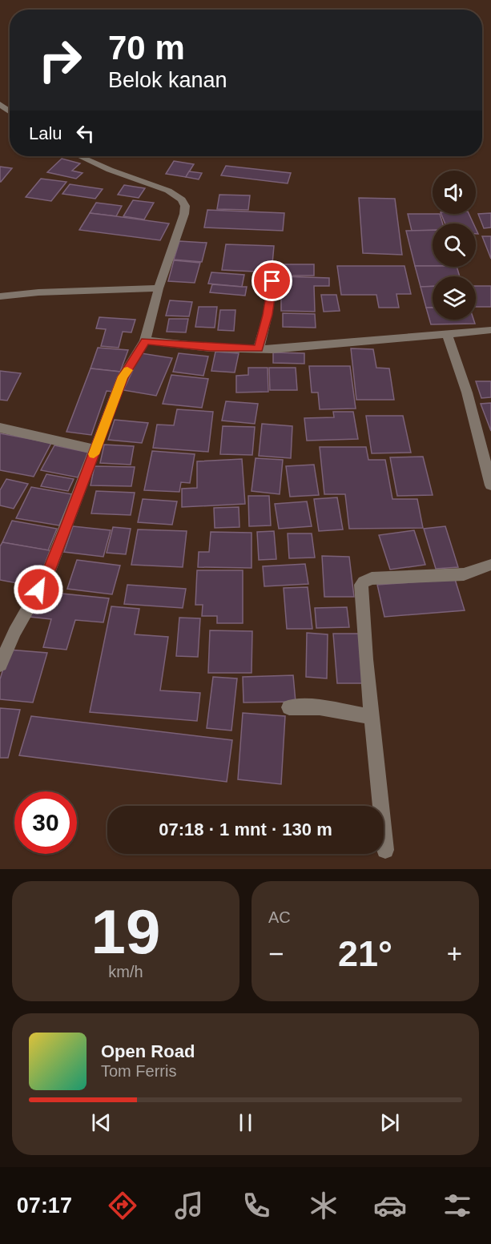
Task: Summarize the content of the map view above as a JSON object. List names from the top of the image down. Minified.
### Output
{"page":{"turn":["70 m","Belok kanan"],"then":"Lalu","limit":"30","trip":"07:18 · 1 mnt · 130 m","tile":[["19","km/h"],"AC"],"heat":["−","21°","+"],"song":["Open Road","Tom Ferris"],"tabs":"07:17"}}
